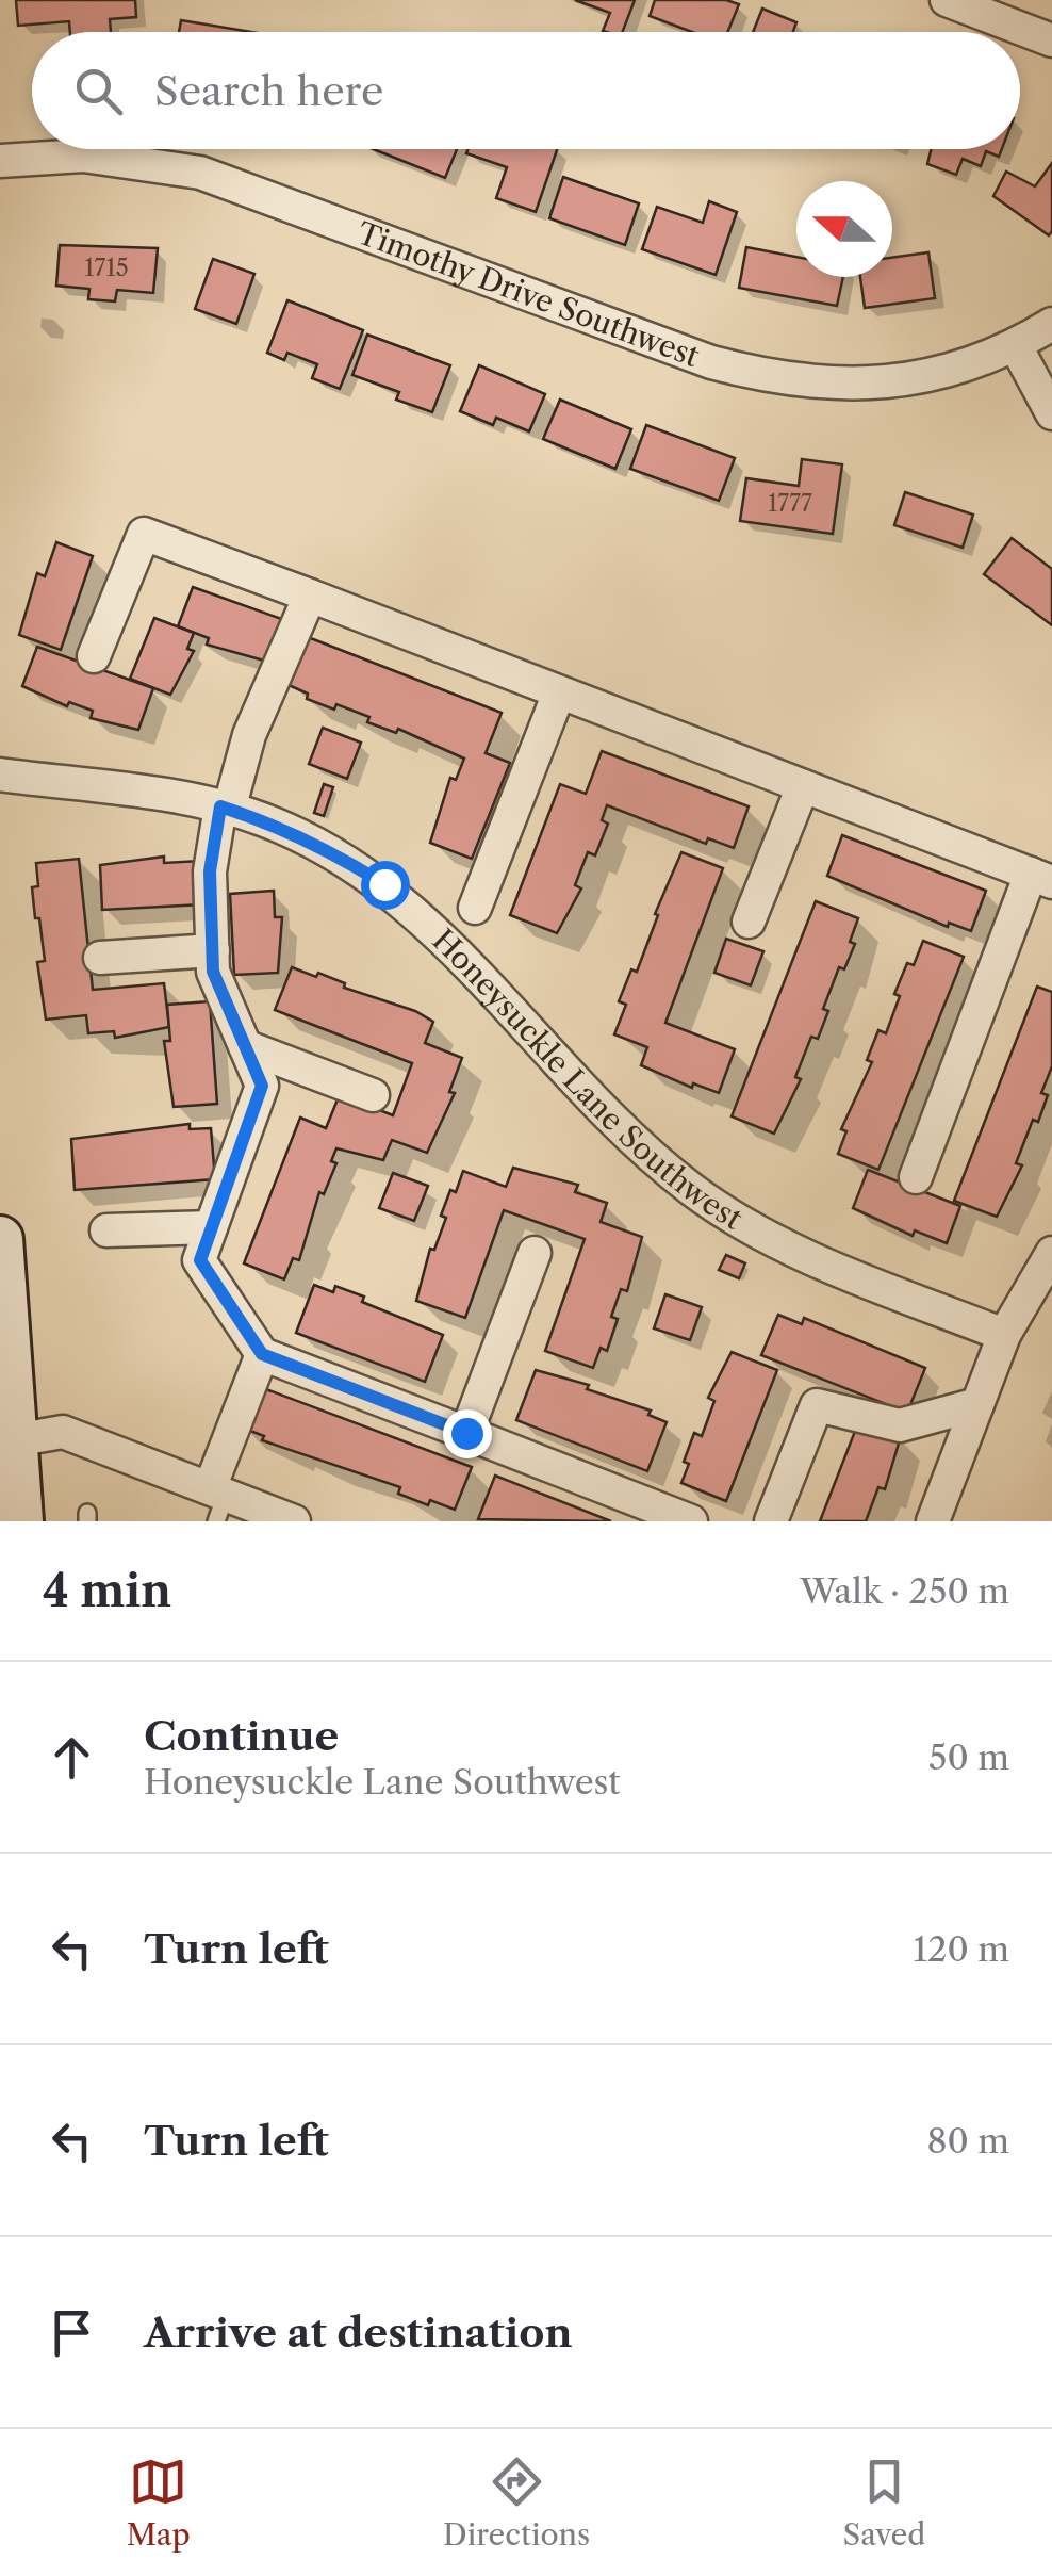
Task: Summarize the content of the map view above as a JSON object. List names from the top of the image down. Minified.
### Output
{"streets":{"street":["Timothy Drive Southwest","Honeysuckle Lane Southwest"]},"house_numbers":["1715","1777"],"north":"left","page":{"search":"Search here","heading":["4 min","Walk · 250 m"],"list":[["Continue","Honeysuckle Lane Southwest","50 m"],["Turn left","120 m"],["Turn left","80 m"],"Arrive at destination"],"nav":["Map","Directions","Saved"]}}
